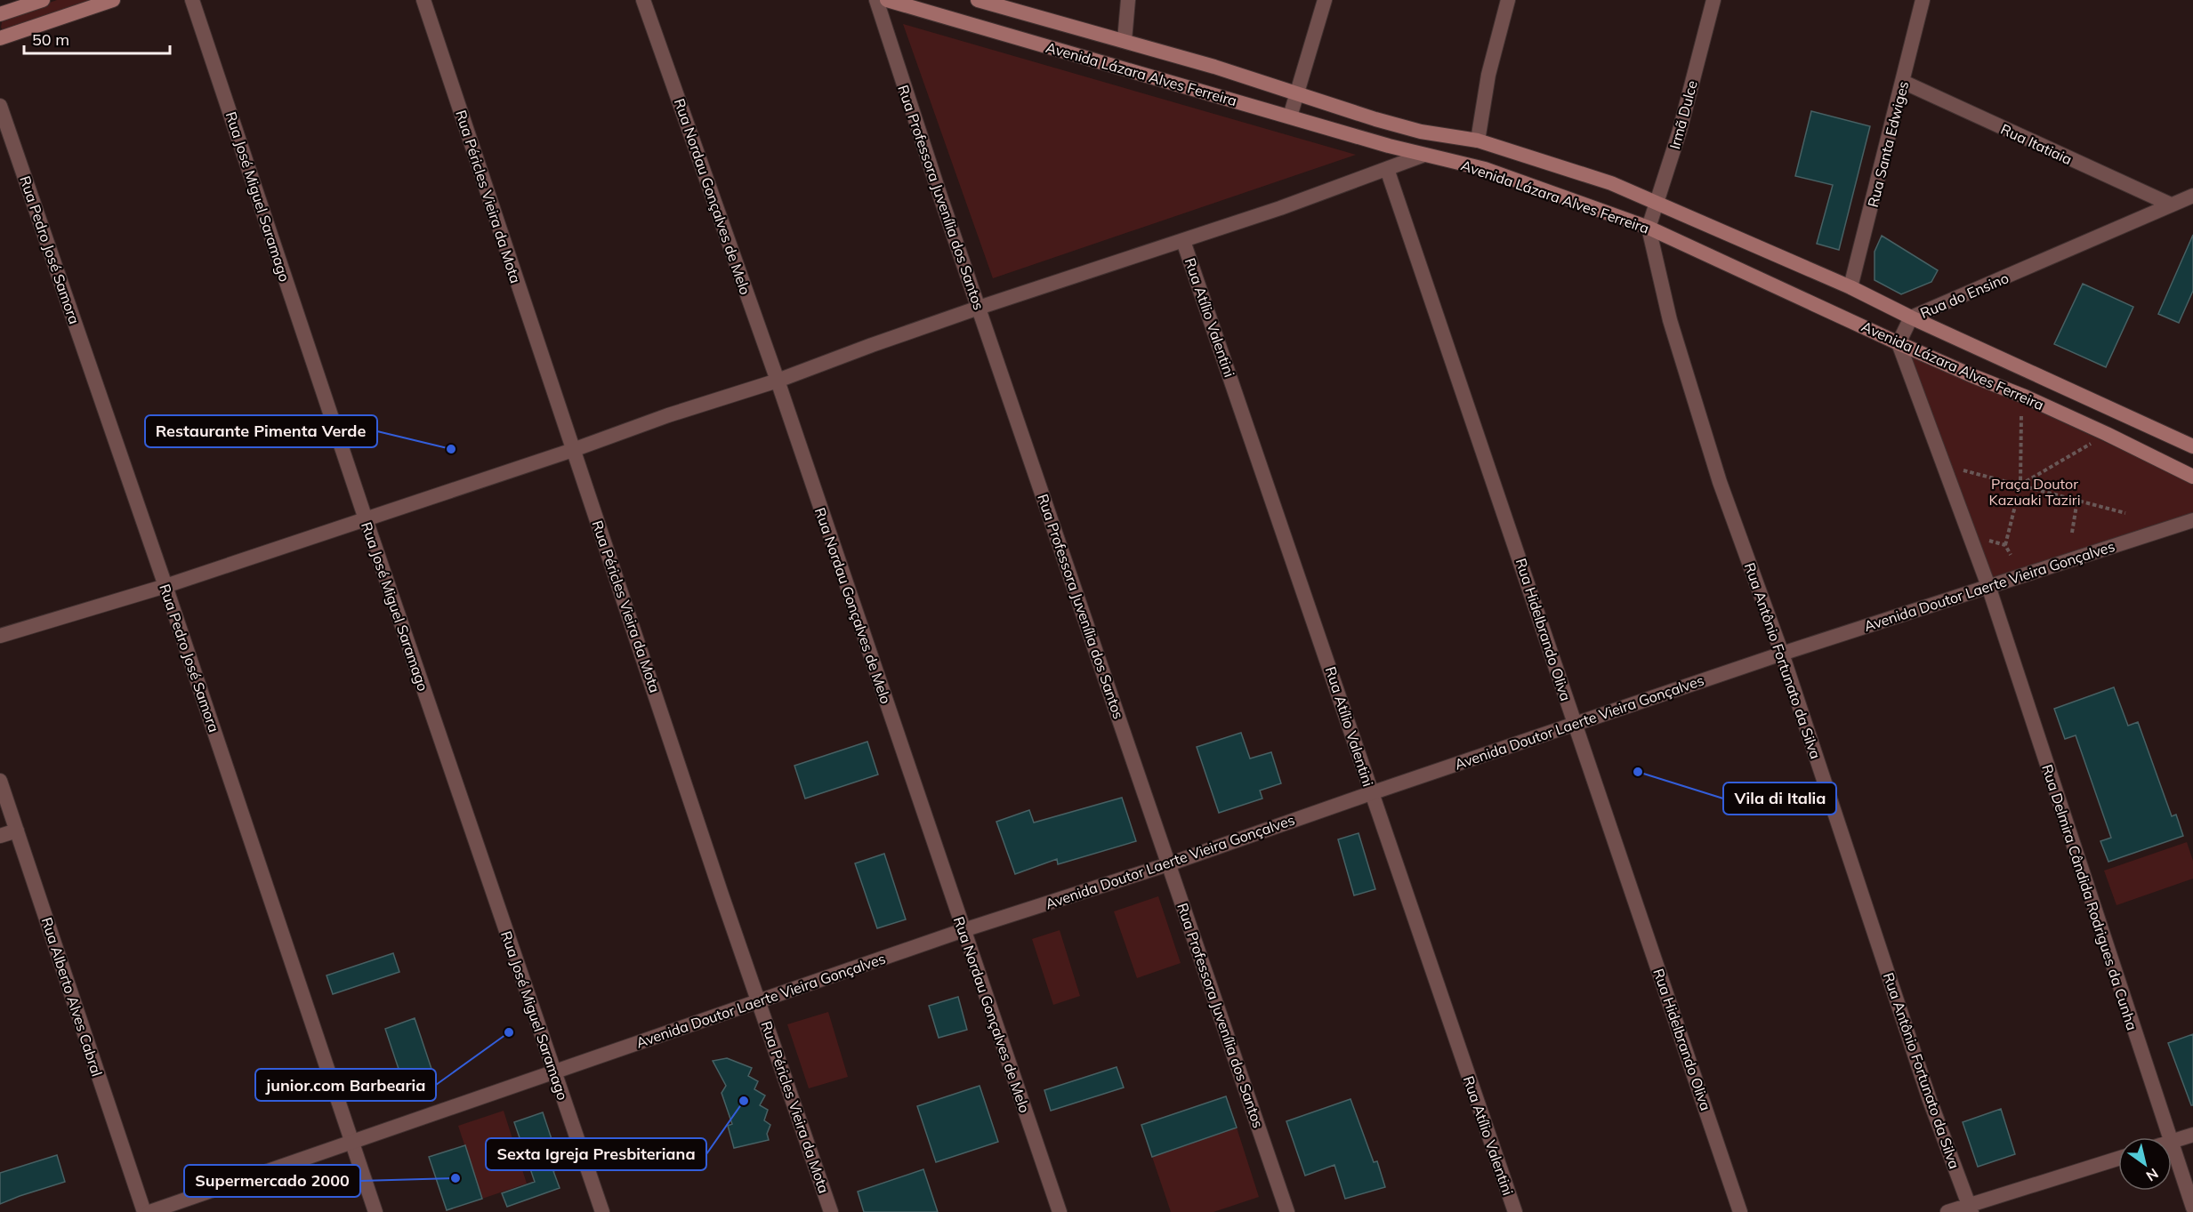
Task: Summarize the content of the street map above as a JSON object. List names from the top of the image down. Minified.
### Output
{"streets":{"main road":["Avenida Lázara Alves Ferreira"],"street":["Irmã Dulce","Rua Santa Edwiges","Rua Itatiaia","Rua José Miguel Saramago","Rua Péricles Vieira da Mota","Rua Nordau Gonçalves de Melo","Rua Professora Juvenília dos Santos","Rua Pedro José Samora","Rua do Ensino","Rua Atílio Valentini","Avenida Doutor Laerte Vieira Gonçalves","Rua Hidelbrando Oliva","Rua Antônio Fortunato da Silva","Rua Delmira Cândida Rodrigues da Cunha","Rua Alberto Alves Cabral"]},"crossings":[["Avenida Lázara Alves Ferreira","Irmã Dulce"],["Avenida Lázara Alves Ferreira","Rua Santa Edwiges"],["Avenida Lázara Alves Ferreira","Rua do Ensino"],["Avenida Lázara Alves Ferreira","Rua Antônio Fortunato da Silva"],["Irmã Dulce","Rua Antônio Fortunato da Silva"],["Rua Santa Edwiges","Rua Itatiaia"],["Rua Itatiaia","Rua do Ensino"],["Rua José Miguel Saramago","Avenida Doutor Laerte Vieira Gonçalves"],["Rua Péricles Vieira da Mota","Avenida Doutor Laerte Vieira Gonçalves"],["Rua Nordau Gonçalves de Melo","Avenida Doutor Laerte Vieira Gonçalves"],["Rua Professora Juvenília dos Santos","Avenida Doutor Laerte Vieira Gonçalves"],["Rua Pedro José Samora","Avenida Doutor Laerte Vieira Gonçalves"],["Rua Atílio Valentini","Avenida Doutor Laerte Vieira Gonçalves"],["Avenida Doutor Laerte Vieira Gonçalves","Rua Hidelbrando Oliva"],["Avenida Doutor Laerte Vieira Gonçalves","Rua Antônio Fortunato da Silva"],["Avenida Doutor Laerte Vieira Gonçalves","Rua Delmira Cândida Rodrigues da Cunha"]],"parks":["Praça Doutor Kazuaki Taziri"],"places":["Restaurante Pimenta Verde","Vila di Italia","junior.com Barbearia","Sexta Igreja Presbiteriana","Supermercado 2000"],"scale_bar":"50 m","north":"bottom right"}
